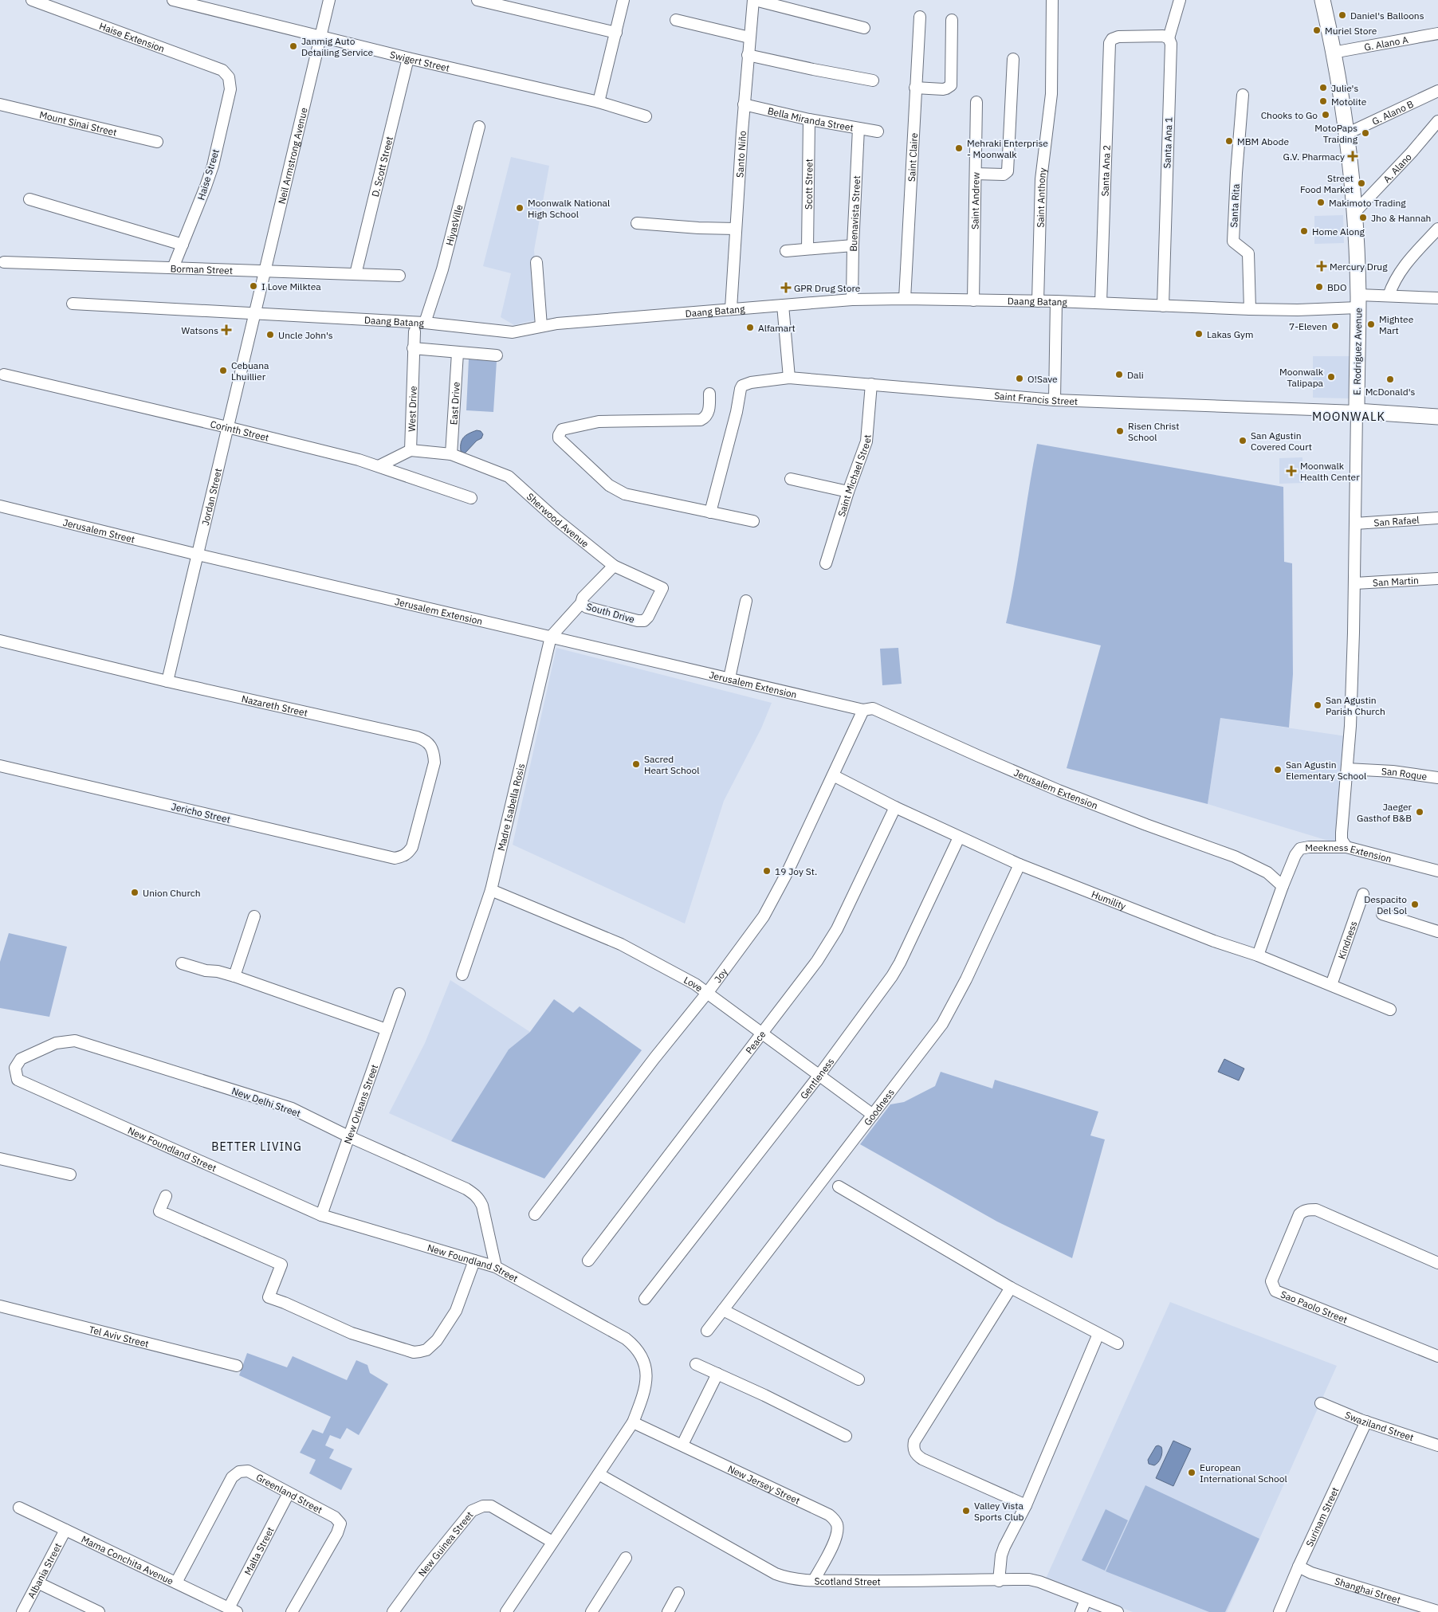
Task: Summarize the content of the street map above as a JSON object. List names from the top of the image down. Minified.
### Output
{"streets":{"main road":["E. Rodriguez Avenue"],"street":["Haise Extension","G. Alano A","Swigert Street","G. Alano B","Bella Miranda Street","Mount Sinai Street","Santa Ana 1","Santo Niño","Neil Armstrong Avenue","Saint Claire","D. Scott Street","A. Alano","Santa Ana 2","Haise Street","Scott Street","Saint Anthony","Saint Andrew","Santa Rita","Buenavista Street","HiyasVille","Borman Street","Daang Batang","Saint Francis Street","East Drive","West Drive","Corinth Street","Saint Michael Street","Jordan Street","Sherwood Avenue","San Rafael","Jerusalem Street","San Martin","Jerusalem Extension","South Drive","Nazareth Street","San Roque","Madre Isabella Rosis","Jericho Street","Meekness Extension","Humility","Kindness","Joy","Love","Peace","Gentleness","New Delhi Street","New Orleans Street","Goodness","New Foundland Street","Sao Paolo Street","Tel Aviv Street","Swaziland Street","New Jersey Street","Greenland Street","Surinam Street","New Guinea Street","Malta Street","Mama Conchita Avenue","Albania Street","Scotland Street","Shanghai Street"]},"crossings":[["Haise Extension","Haise Street"],["G. Alano A","E. Rodriguez Avenue"],["Swigert Street","Neil Armstrong Avenue"],["Swigert Street","D. Scott Street"],["G. Alano B","E. Rodriguez Avenue"],["Bella Miranda Street","Santo Niño"],["Bella Miranda Street","Scott Street"],["Bella Miranda Street","Buenavista Street"],["Santa Ana 1","Santa Ana 2"],["Santa Ana 1","Daang Batang"],["Santo Niño","Daang Batang"],["Neil Armstrong Avenue","Borman Street"],["Neil Armstrong Avenue","Daang Batang"],["Neil Armstrong Avenue","Jordan Street"],["Saint Claire","Daang Batang"],["D. Scott Street","Borman Street"],["A. Alano","E. Rodriguez Avenue"],["Santa Ana 2","Daang Batang"],["Haise Street","Borman Street"],["Saint Anthony","Daang Batang"],["Saint Andrew","Daang Batang"],["Santa Rita","Daang Batang"],["Buenavista Street","Daang Batang"],["HiyasVille","Daang Batang"],["Daang Batang","E. Rodriguez Avenue"],["Daang Batang","Jordan Street"],["E. Rodriguez Avenue","Saint Francis Street"],["E. Rodriguez Avenue","San Rafael"],["E. Rodriguez Avenue","San Martin"],["E. Rodriguez Avenue","San Roque"],["E. Rodriguez Avenue","Meekness Extension"],["Saint Francis Street","Saint Michael Street"],["East Drive","Sherwood Avenue"],["West Drive","Sherwood Avenue"],["Corinth Street","Jordan Street"],["Jordan Street","Jerusalem Street"],["Jordan Street","Jerusalem Extension"],["Jordan Street","Nazareth Street"],["Sherwood Avenue","South Drive"],["Jerusalem Street","Jerusalem Extension"],["Jerusalem Extension","Madre Isabella Rosis"],["Jerusalem Extension","Meekness Extension"],["Jerusalem Extension","Joy"],["Nazareth Street","Jericho Street"],["Madre Isabella Rosis","Love"],["Meekness Extension","Humility"],["Humility","Kindness"],["Humility","Joy"],["Humility","Peace"],["Humility","Gentleness"],["Humility","Goodness"],["Joy","Love"],["Love","Peace"],["Love","Gentleness"],["Love","Goodness"],["New Delhi Street","New Orleans Street"],["New Delhi Street","New Foundland Street"],["New Orleans Street","New Foundland Street"],["New Foundland Street","New Jersey Street"],["New Foundland Street","New Guinea Street"],["New Foundland Street","Scotland Street"],["Swaziland Street","Surinam Street"],["New Jersey Street","Scotland Street"],["Greenland Street","Malta Street"],["Greenland Street","Mama Conchita Avenue"],["Surinam Street","Shanghai Street"],["Malta Street","Mama Conchita Avenue"],["Mama Conchita Avenue","Albania Street"]],"districts":["MOONWALK","BETTER LIVING"],"places":{"other":["Daniel's Balloons","Muriel Store","Janmig Auto Detailing Service","Julie's","Motolite","Chooks to Go","MotoPaps Traiding","MBM Abode","Mehraki Enterprise - Moonwalk","Street Food Market","Makimoto Trading","Moonwalk National High School","Jho & Hannah","Home Along","I Love Milktea","BDO","Mightee Mart","7-Eleven","Alfamart","Lakas Gym","Uncle John's","Cebuana Lhuillier","Dali","Moonwalk Talipapa","O!Save","McDonald's","Risen Christ School","San Agustin Covered Court","San Agustin Parish Church","Sacred Heart School","San Agustin Elementary School","Jaeger Gasthof B&B","19 Joy St.","Union Church","Despacito Del Sol","European International School","Valley Vista Sports Club"],"health":["G.V. Pharmacy","Mercury Drug","GPR Drug Store","Watsons","Moonwalk Health Center"]}}
